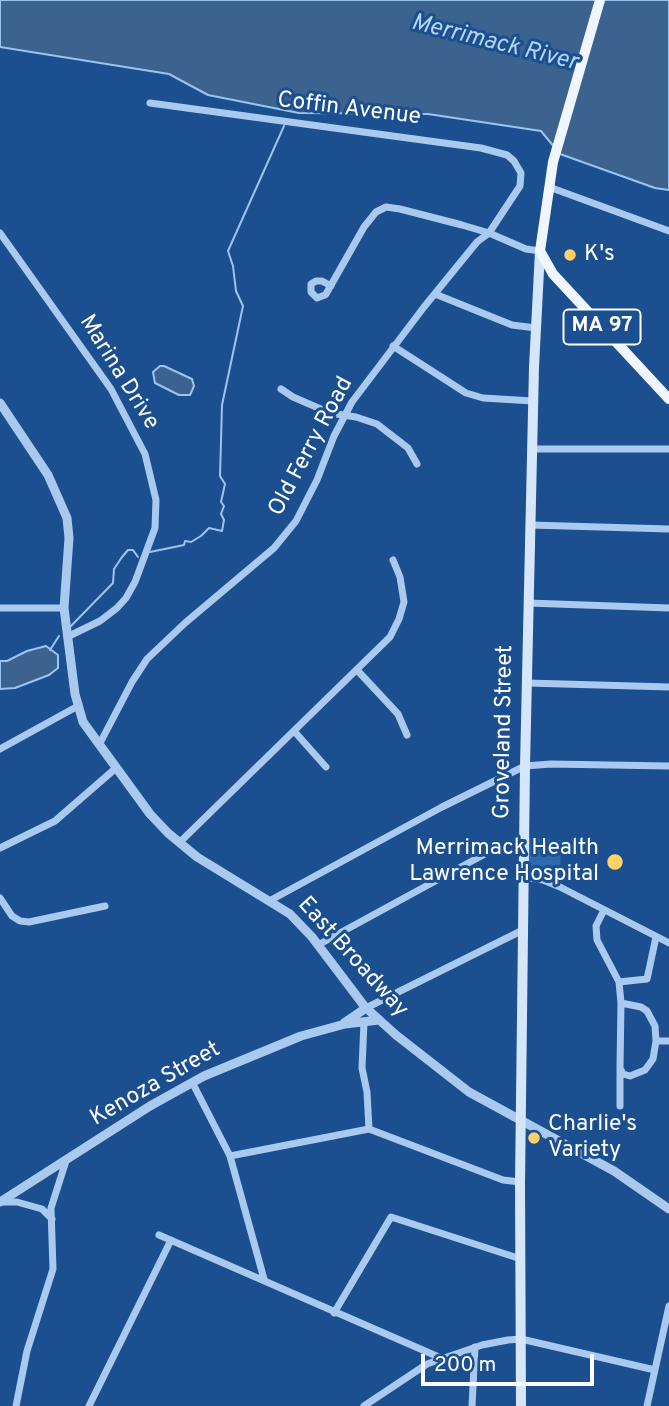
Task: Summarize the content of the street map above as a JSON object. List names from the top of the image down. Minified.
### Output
{"streets":{"main road":["MA 97","Groveland Street"],"street":["Coffin Avenue","Marina Drive","Old Ferry Road","East Broadway","Kenoza Street"]},"crossings":[["Coffin Avenue","Old Ferry Road"],["MA 97","Groveland Street"],["Marina Drive","East Broadway"],["Old Ferry Road","East Broadway"],["Groveland Street","East Broadway"],["East Broadway","Kenoza Street"]],"water":["Merrimack River"],"places":["K's","Merrimack Health Lawrence Hospital","Charlie's Variety"],"scale_bar":"200 m"}
